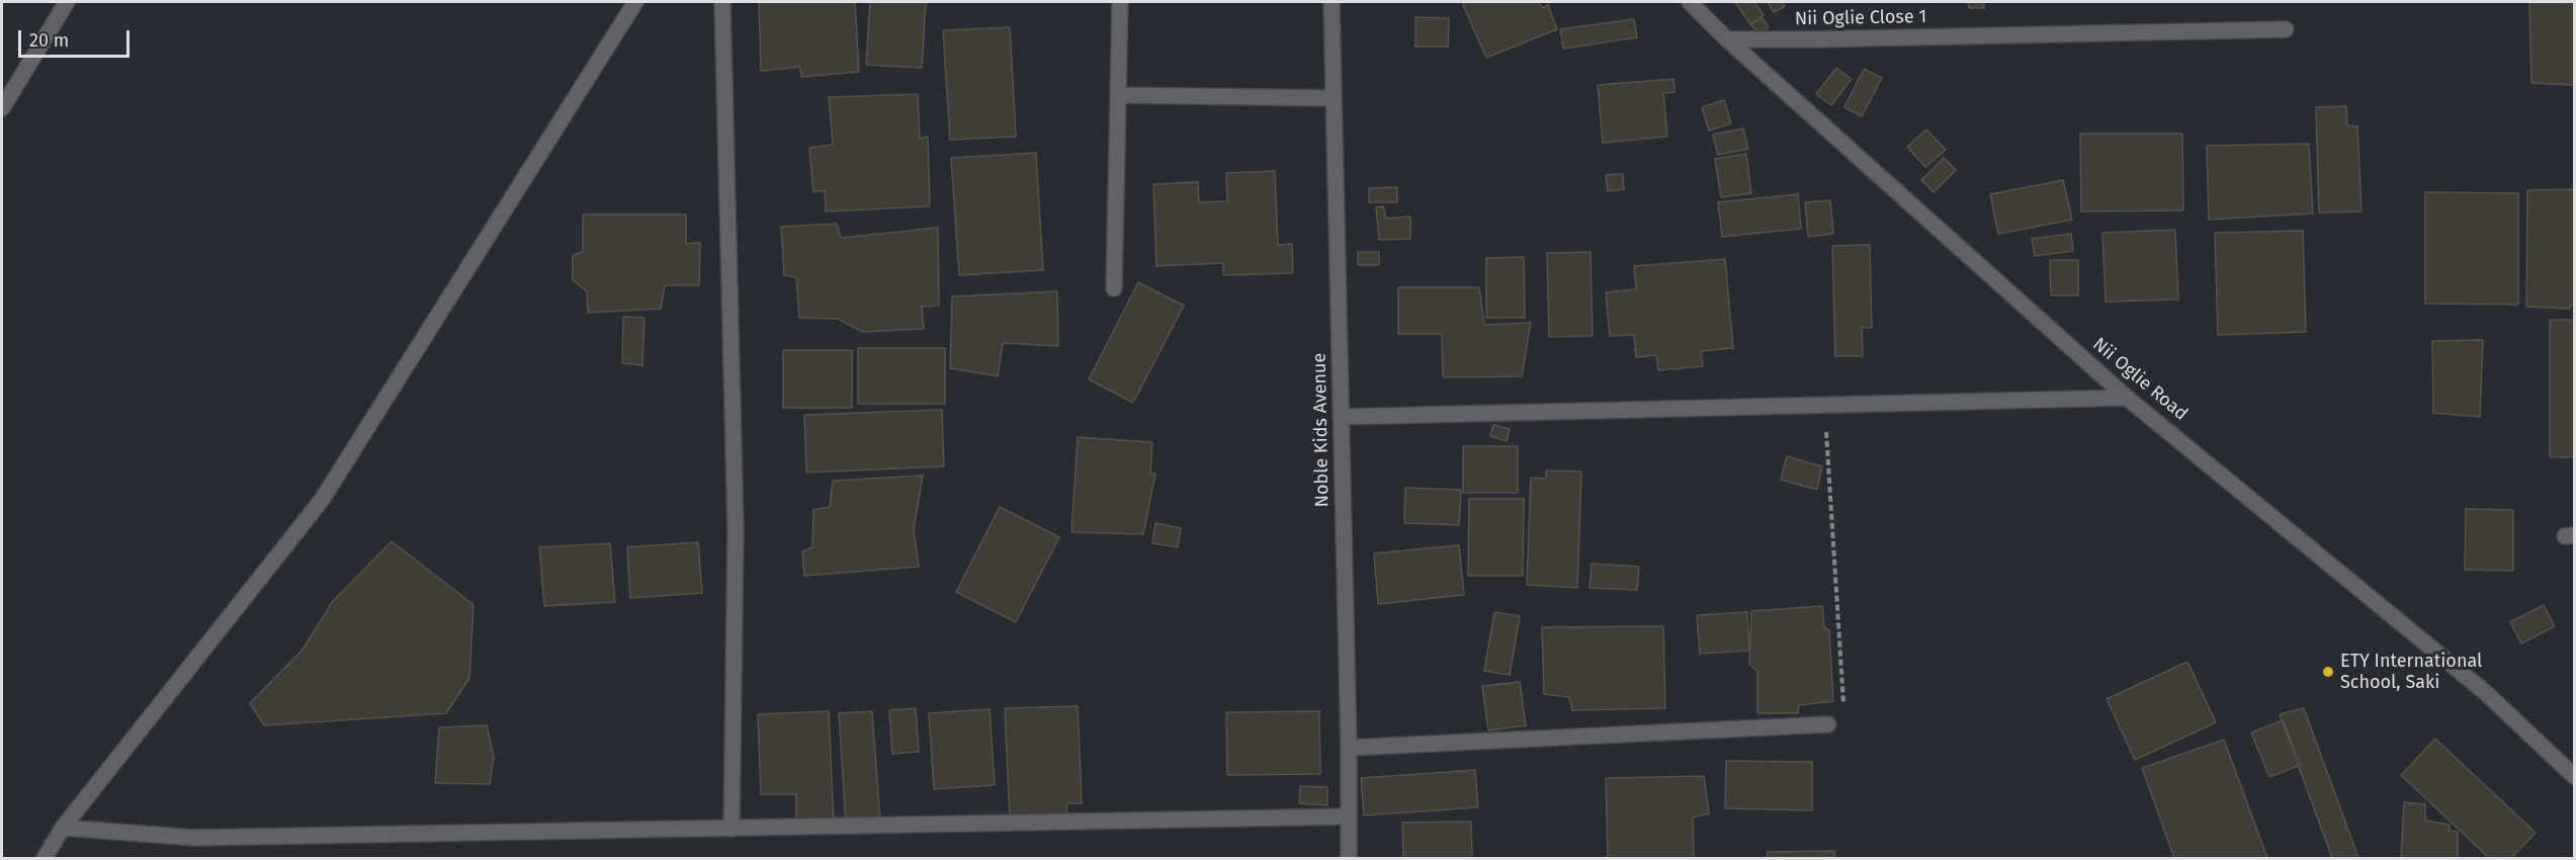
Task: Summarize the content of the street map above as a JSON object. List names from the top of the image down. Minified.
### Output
{"streets":{"street":["Nii Oglie Close 1","Nii Oglie Road","Noble Kids Avenue"]},"crossings":[["Nii Oglie Close 1","Nii Oglie Road"]],"places":["ETY International School, Saki"],"scale_bar":"20 m"}
